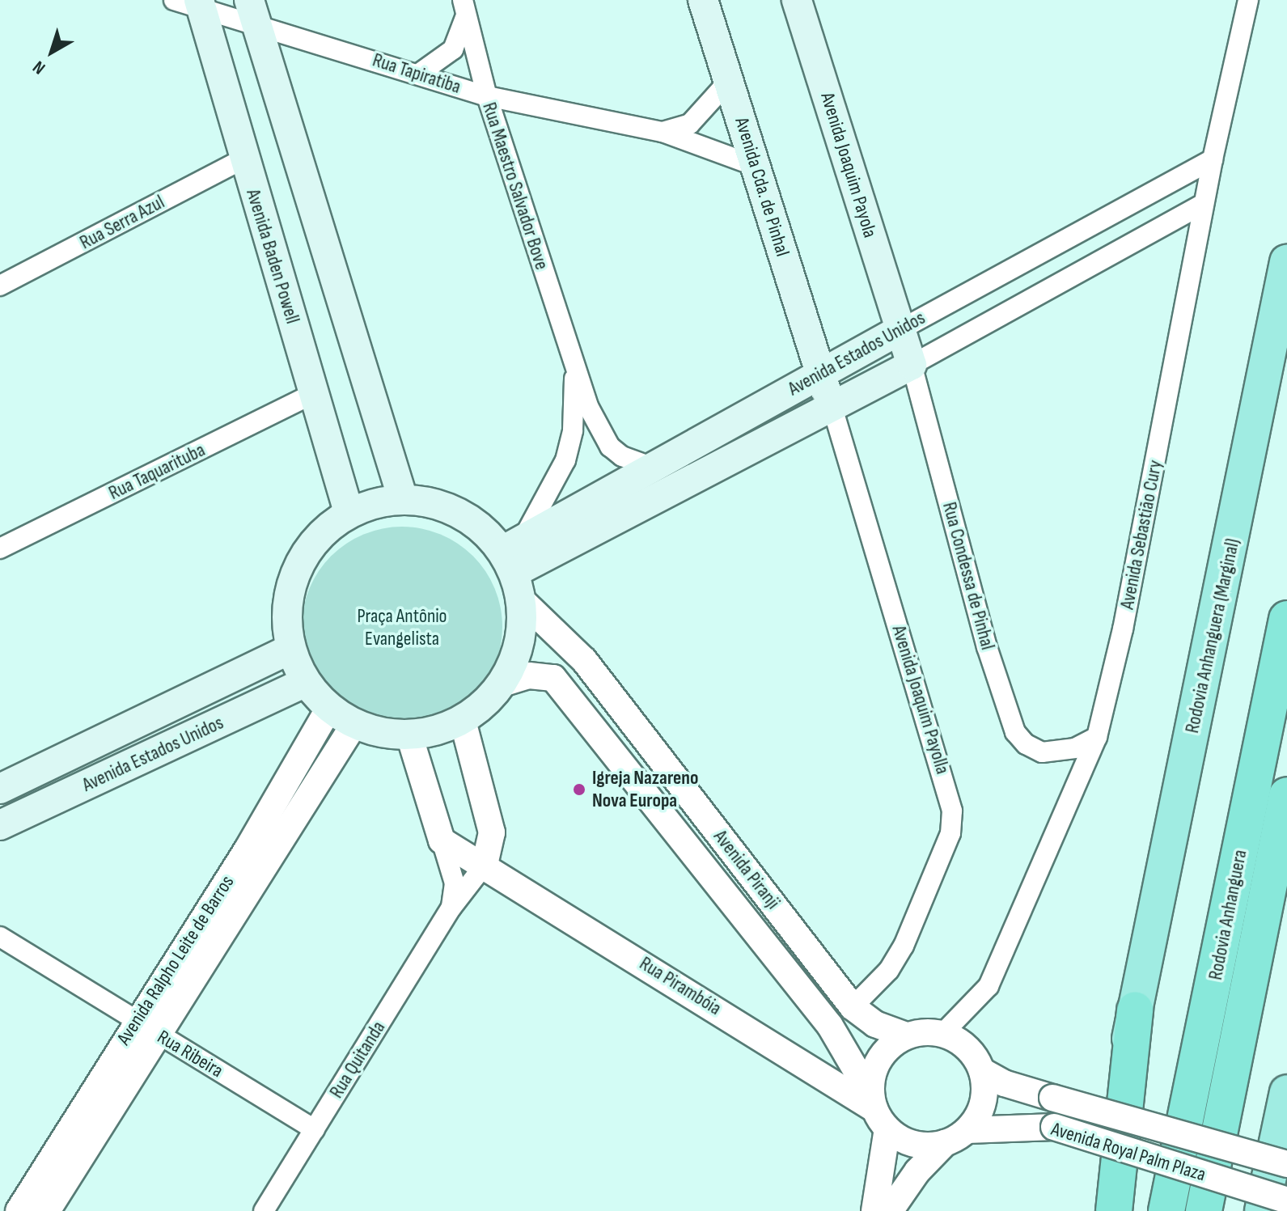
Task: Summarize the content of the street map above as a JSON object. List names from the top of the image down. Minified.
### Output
{"streets":{"highway":["Rodovia Anhanguera (Marginal)","Rodovia Anhanguera"],"main road":["Avenida Joaquim Payola","Avenida Cda. de Pinhal","Avenida Baden Powell","Avenida Estados Unidos","Rua Condessa de Pinhal","Avenida Joaquim Payolla"],"street":["Rua Tapiratiba","Rua Maestro Salvador Bove","Rua Serra Azul","Rua Taquarituba","Avenida Sebastião Cury","Avenida Piranji","Avenida Ralpho Leite de Barros","Rua Pirambóia","Rua Ribeira","Rua Quitanda","Avenida Royal Palm Plaza"]},"crossings":[["Rua Tapiratiba","Rua Maestro Salvador Bove"],["Rua Tapiratiba","Avenida Cda. de Pinhal"],["Rua Tapiratiba","Avenida Baden Powell"],["Avenida Joaquim Payola","Avenida Estados Unidos"],["Avenida Joaquim Payola","Rua Condessa de Pinhal"],["Rua Maestro Salvador Bove","Avenida Estados Unidos"],["Rua Maestro Salvador Bove","Avenida Piranji"],["Avenida Cda. de Pinhal","Avenida Estados Unidos"],["Avenida Cda. de Pinhal","Avenida Joaquim Payolla"],["Rua Serra Azul","Avenida Baden Powell"],["Avenida Baden Powell","Rua Taquarituba"],["Avenida Estados Unidos","Avenida Sebastião Cury"],["Avenida Estados Unidos","Rua Condessa de Pinhal"],["Avenida Estados Unidos","Avenida Joaquim Payolla"],["Avenida Estados Unidos","Avenida Piranji"],["Avenida Sebastião Cury","Rua Condessa de Pinhal"],["Avenida Sebastião Cury","Avenida Piranji"],["Avenida Sebastião Cury","Rua Pirambóia"],["Avenida Sebastião Cury","Avenida Royal Palm Plaza"],["Avenida Joaquim Payolla","Avenida Piranji"],["Avenida Piranji","Rua Pirambóia"],["Avenida Piranji","Avenida Royal Palm Plaza"],["Avenida Ralpho Leite de Barros","Rua Ribeira"],["Rua Pirambóia","Rua Quitanda"],["Rua Pirambóia","Avenida Royal Palm Plaza"],["Rua Ribeira","Rua Quitanda"]],"parks":["Praça Antônio Evangelista"],"places":["Igreja Nazareno Nova Europa"],"north":"bottom left"}
